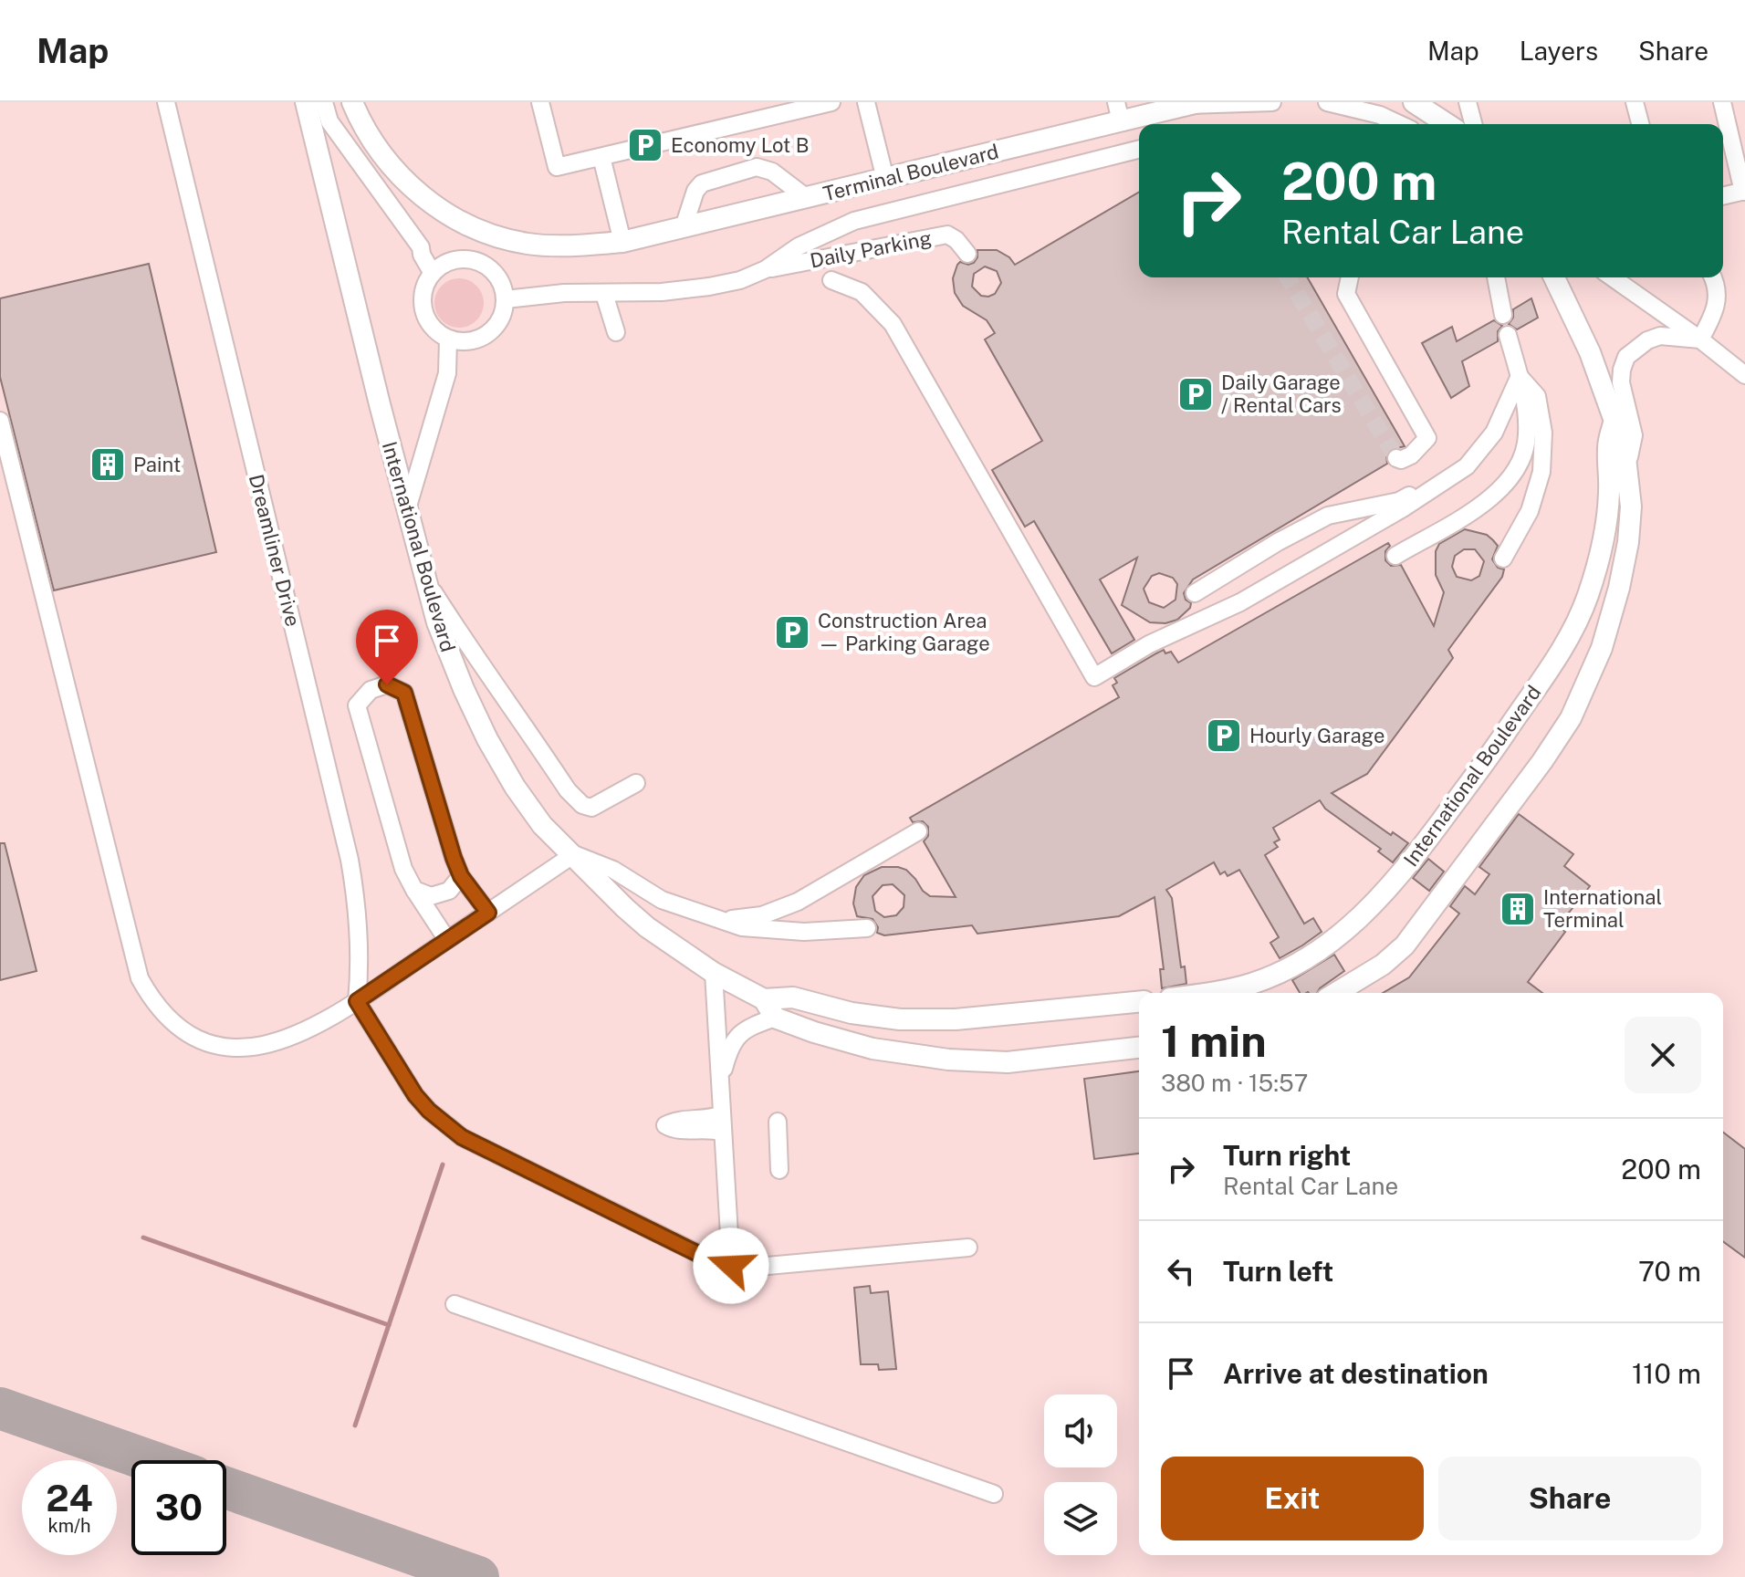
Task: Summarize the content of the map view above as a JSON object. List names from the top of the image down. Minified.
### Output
{"streets":{"main road":["Terminal Boulevard","International Boulevard"],"street":["Daily Parking","Dreamliner Drive"]},"places":{"parking":["Economy Lot B","Daily Garage / Rental Cars","Construction Area — Parking Garage","Hourly Garage"],"building":["Paint","International Terminal"]},"page":{"header":"Map","nav":["Map","Layers","Share"],"turn":["200 m","Rental Car Lane"],"heading":["1 min","380 m · 15:57"],"list":[{"name":"Turn right","note":"Rental Car Lane","value":"200 m"},{"name":"Turn left","value":"70 m"},{"name":"Arrive at destination","value":"110 m"}],"buttons":["Exit","Share"],"speed":"24 km/h","limit":"30"}}
